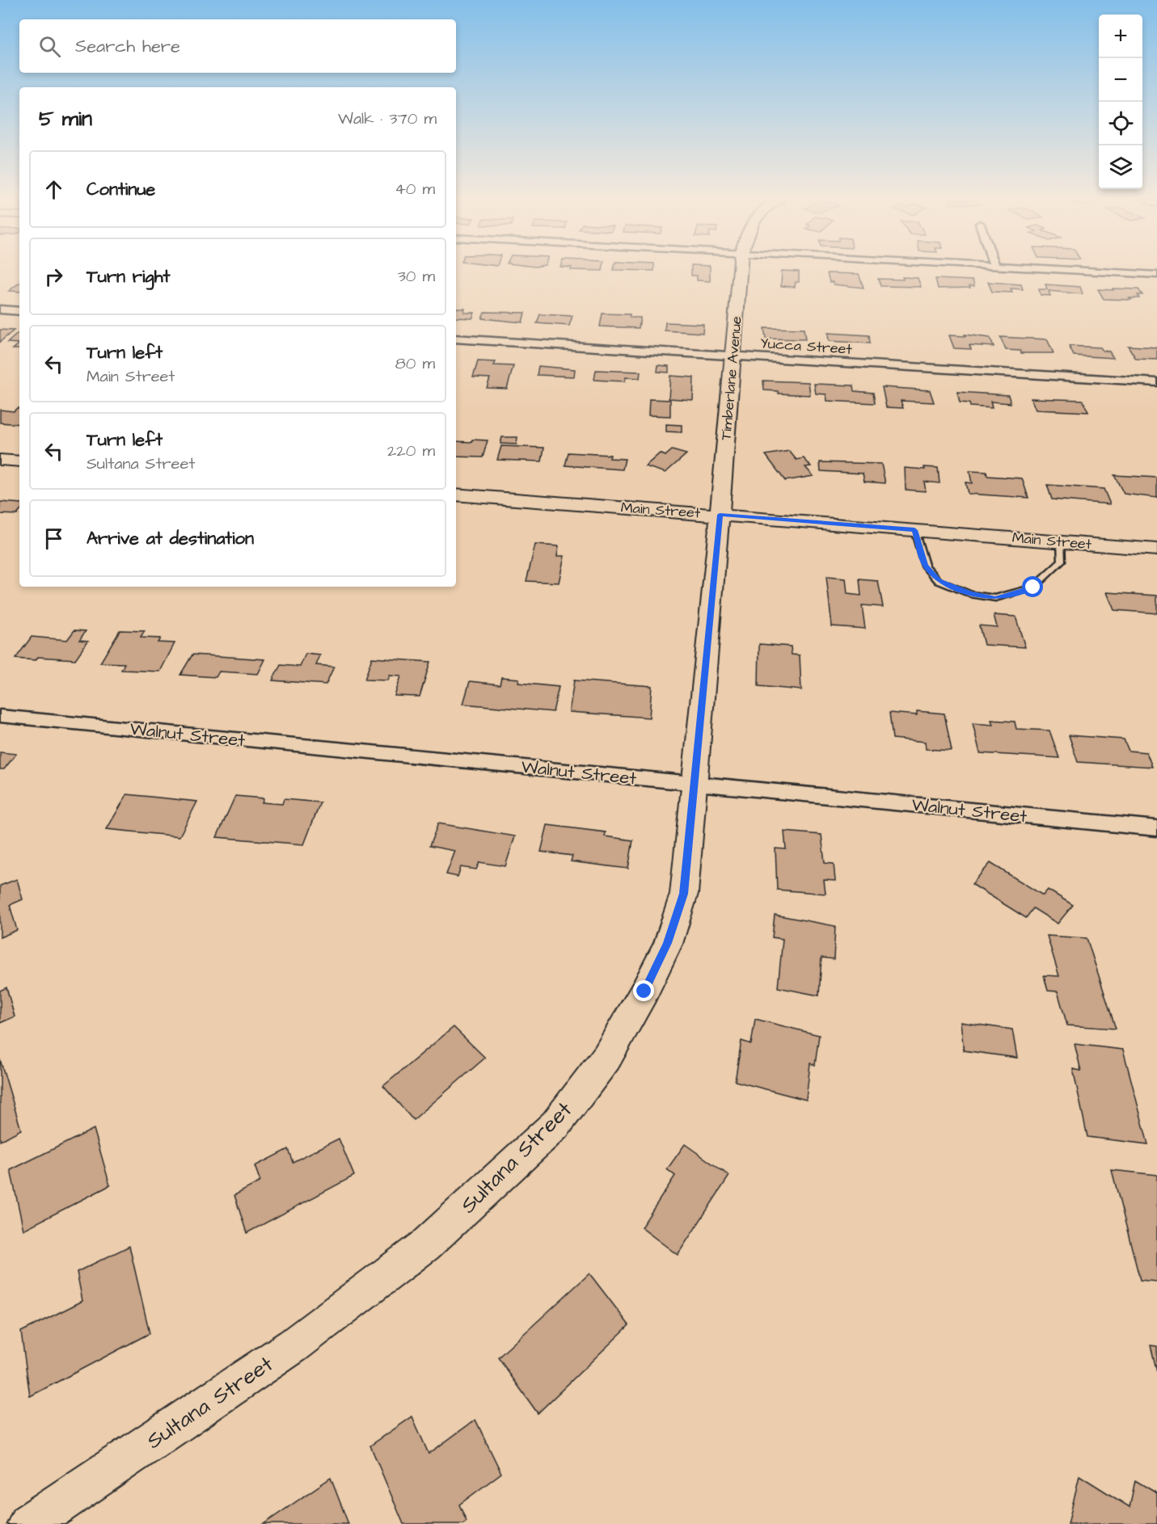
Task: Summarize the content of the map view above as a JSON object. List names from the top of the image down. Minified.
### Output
{"streets":{"street":["Yucca Street","Timberlane Avenue","Main Street","Walnut Street","Sultana Street"]},"crossings":[["Yucca Street","Timberlane Avenue"],["Timberlane Avenue","Main Street"],["Timberlane Avenue","Sultana Street"],["Main Street","Sultana Street"],["Walnut Street","Sultana Street"]],"page":{"map_buttons":["+","−"],"search":"Search here","heading":["5 min","Walk · 370 m"],"list":[["Continue","40 m"],["Turn right","30 m"],["Turn left","Main Street","80 m"],["Turn left","Sultana Street","220 m"],"Arrive at destination"]}}
